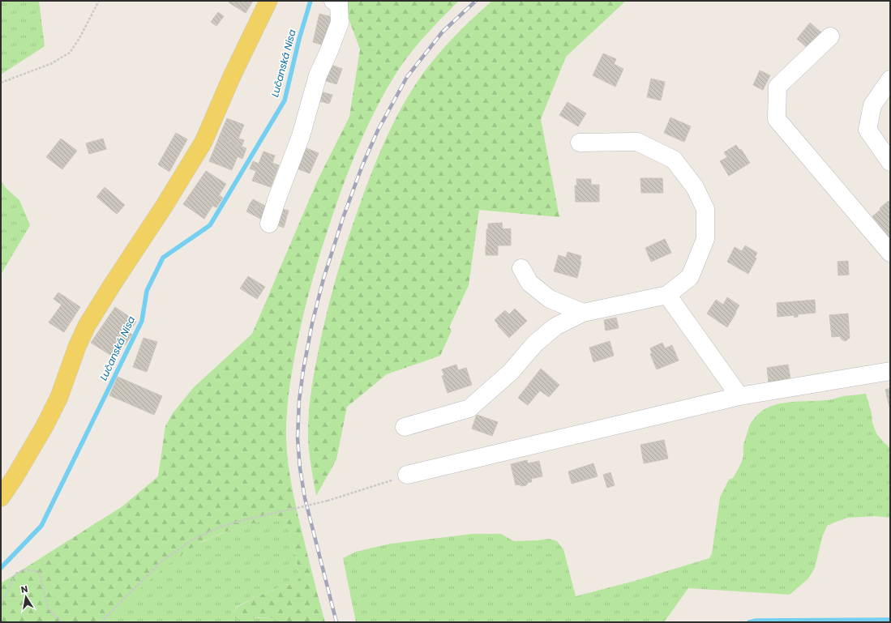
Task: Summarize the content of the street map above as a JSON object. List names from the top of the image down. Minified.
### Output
{"water":["Lučanská Nisa"],"north":"top"}
